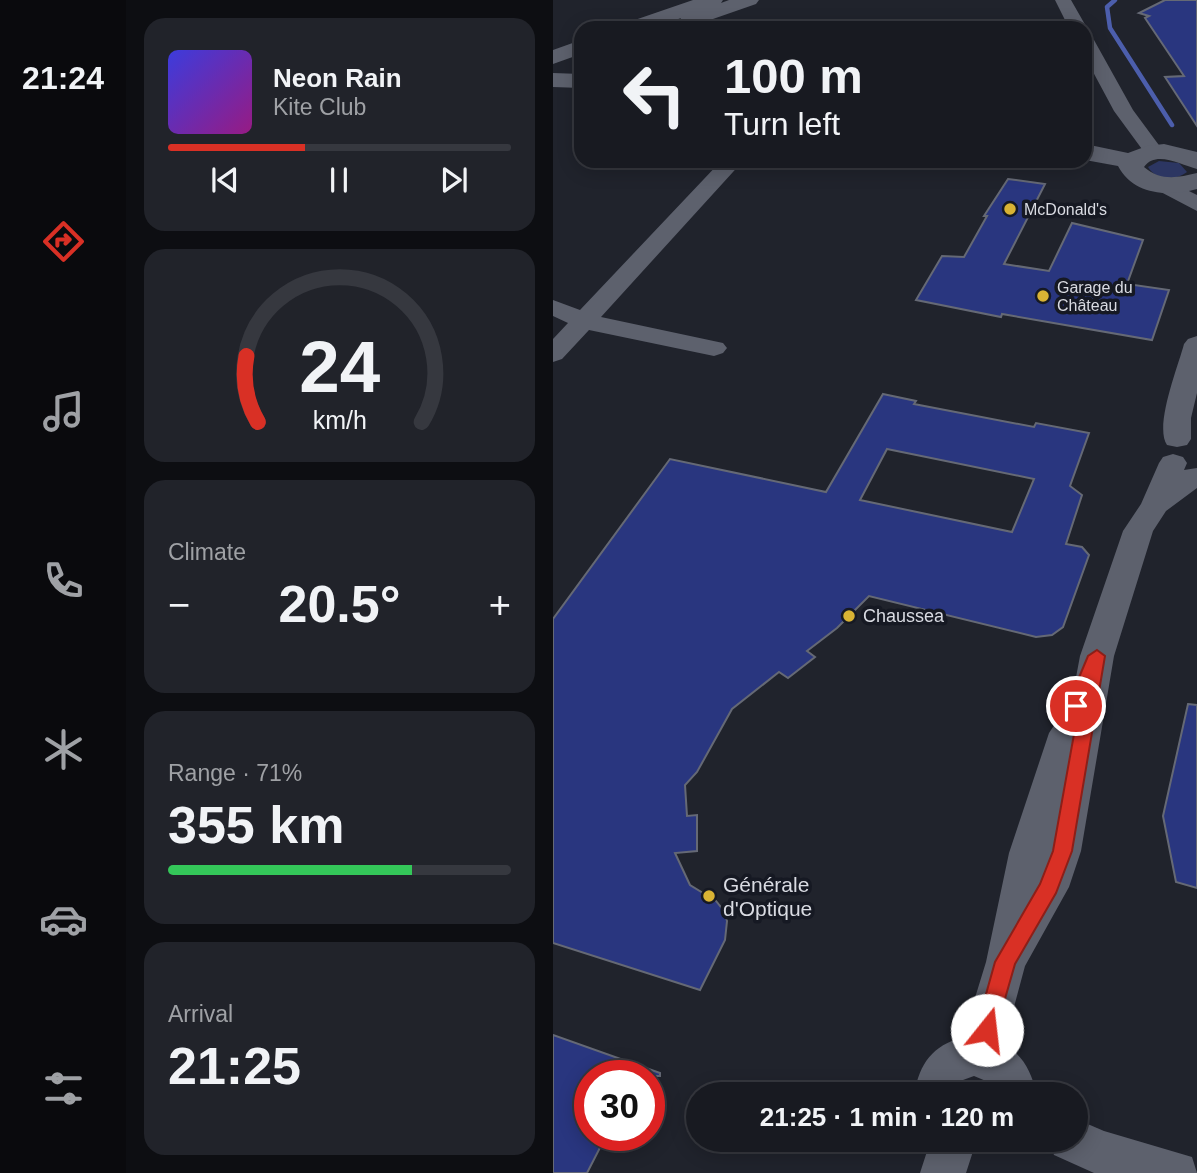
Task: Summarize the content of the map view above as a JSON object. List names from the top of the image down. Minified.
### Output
{"places":["McDonald's","Garage du Château","Chaussea","Générale d'Optique"],"page":{"tabs":"21:24","turn":["100 m","Turn left"],"song":["Neon Rain","Kite Club"],"tile":["Climate",["Range · 71%","355 km"],["Arrival","21:25"]],"heat":["−","20.5°","+"],"limit":"30","trip":"21:25 · 1 min · 120 m","gauge":["24","km/h"]}}
